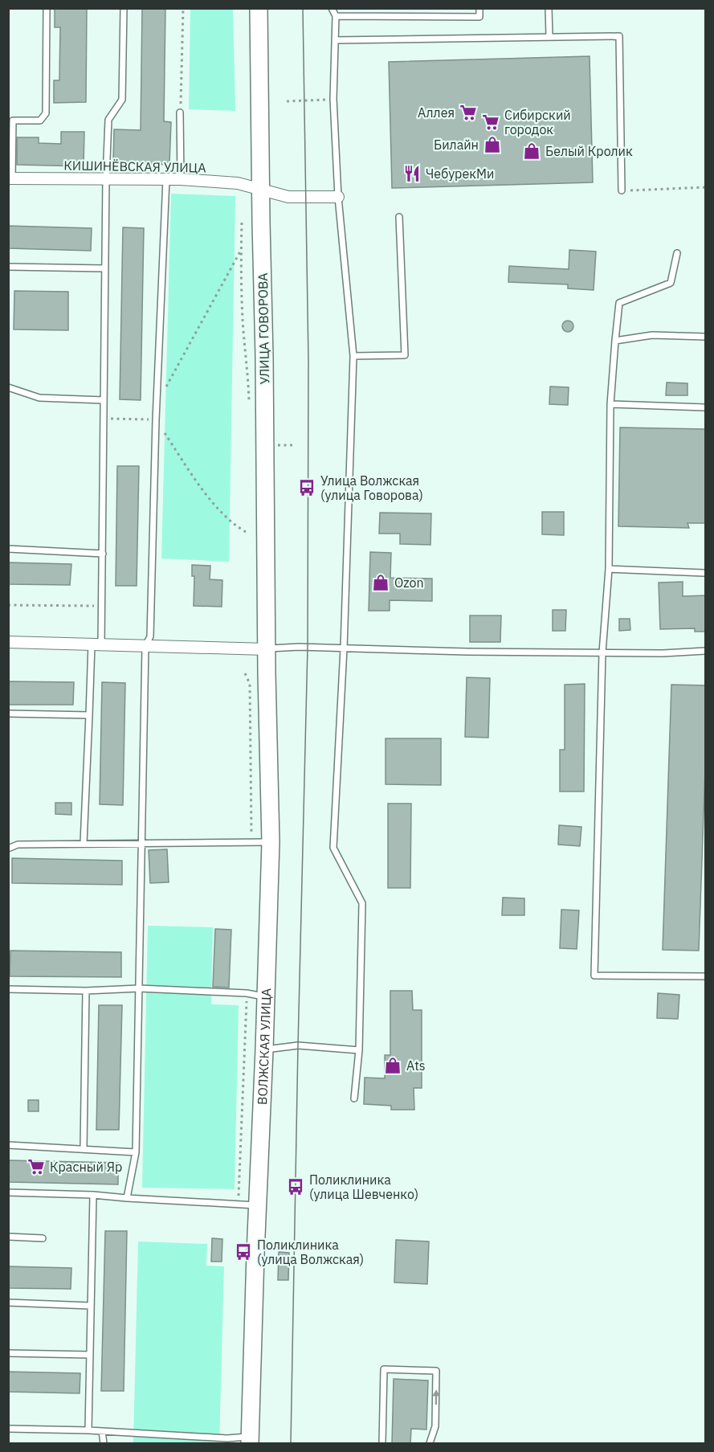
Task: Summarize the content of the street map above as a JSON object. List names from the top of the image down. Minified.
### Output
{"streets":{"main road":["УЛИЦА ГОВОРОВА","ВОЛЖСКАЯ УЛИЦА"],"street":["КИШИНЁВСКАЯ УЛИЦА"]},"crossings":[["КИШИНЁВСКАЯ УЛИЦА","УЛИЦА ГОВОРОВА"],["УЛИЦА ГОВОРОВА","ВОЛЖСКАЯ УЛИЦА"]],"places":{"supermarket":["Аллея","Сибирский городок","Красный Яр"],"shop":["Билайн","Белый Кролик","Ozon","Ats"],"restaurant":["ЧебурекМи"],"bus stop":["Улица Волжская (улица Говорова)","Поликлиника (улица Шевченко)","Поликлиника (улица Волжская)"]}}
